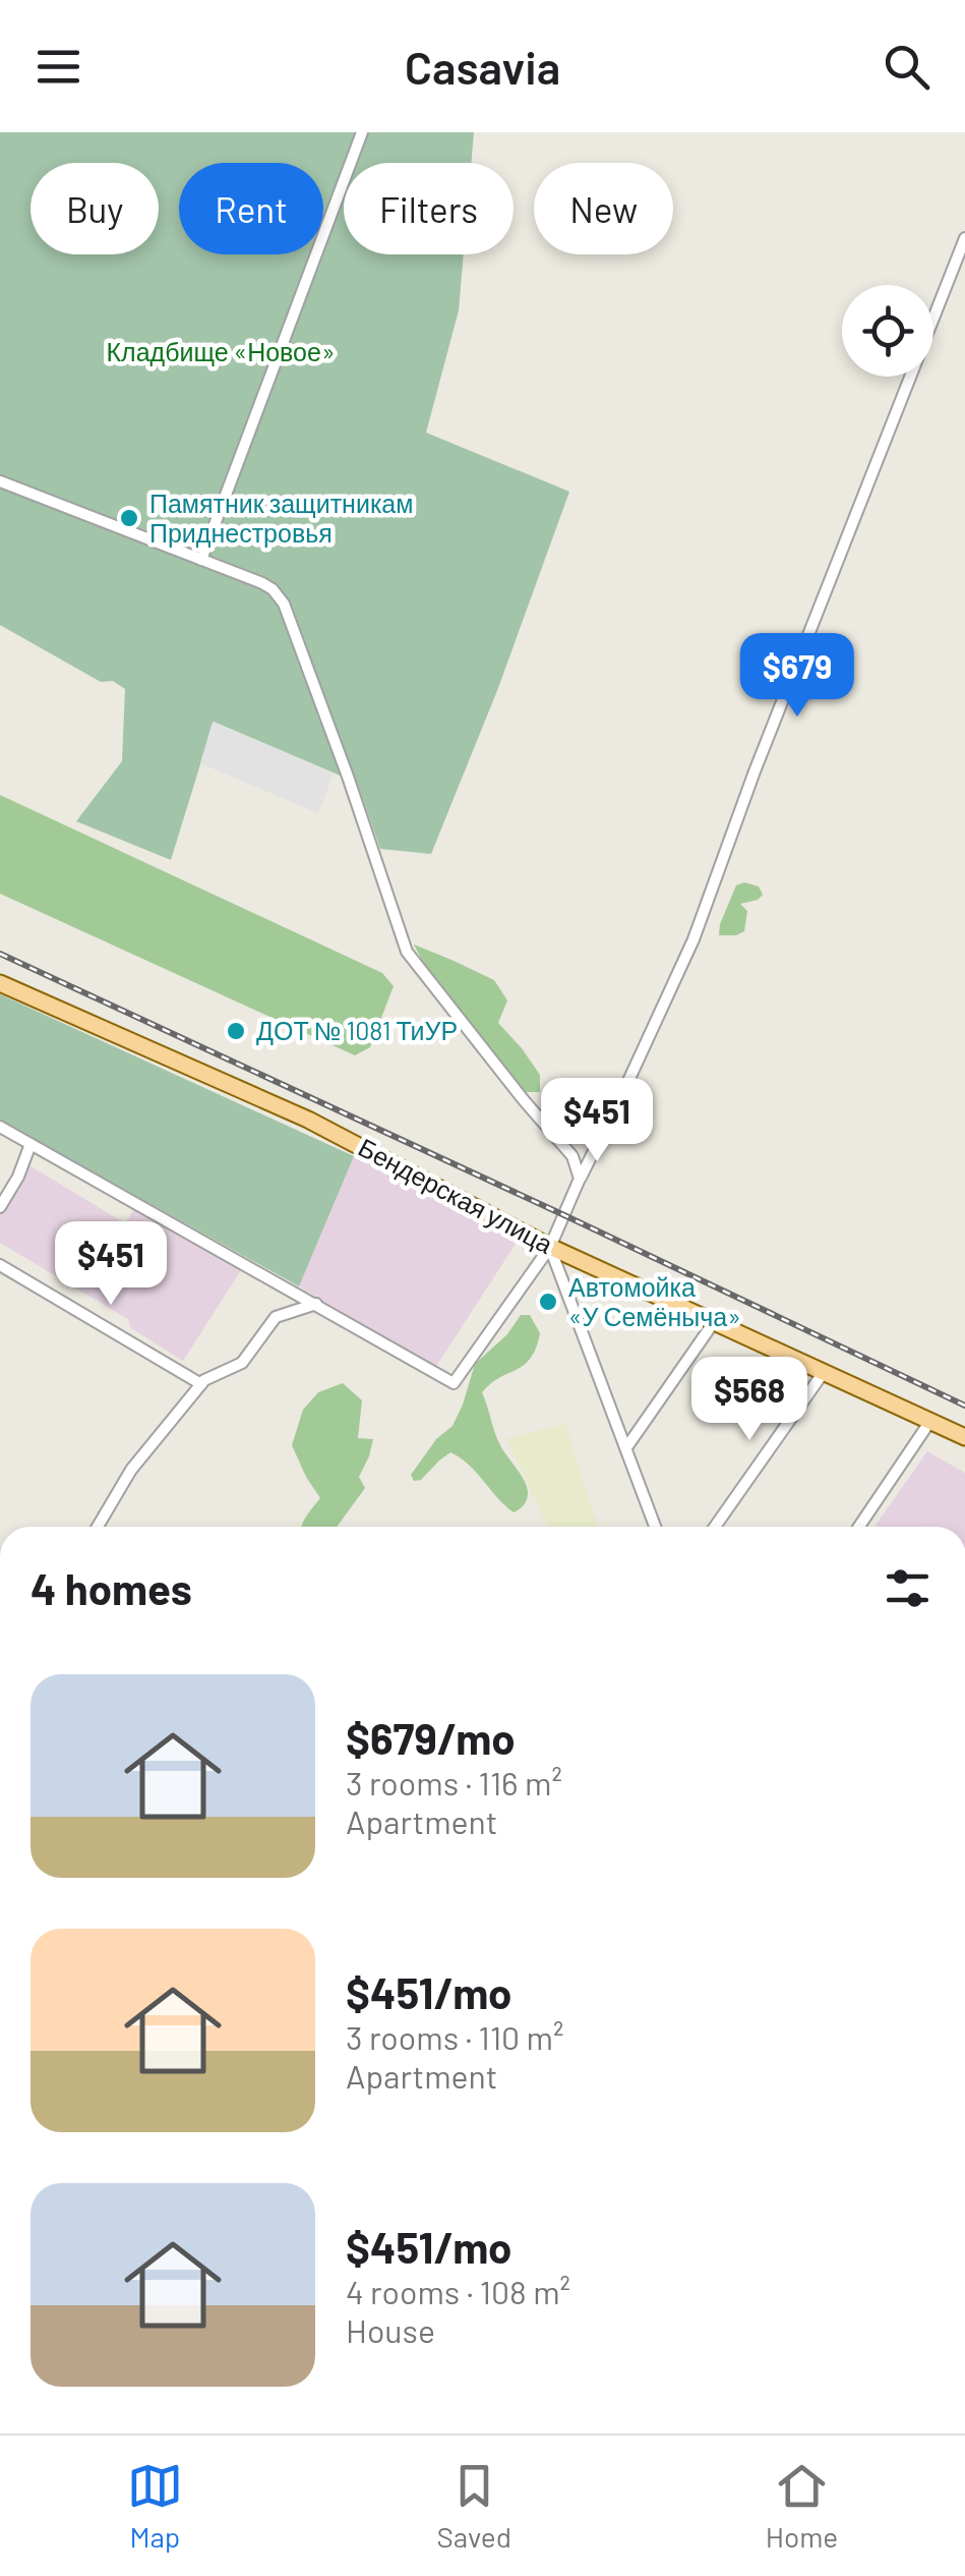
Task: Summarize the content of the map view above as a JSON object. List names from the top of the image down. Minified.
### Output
{"streets":{"main road":["Бендерская улица"]},"parks":["Кладбище «Новое»"],"places":["Памятник защитникам Приднестровья","ДОТ № 1081 ТиУР","Автомойка «У Семёныча»"],"page":{"header":"Casavia","chip":["Buy","Rent","Filters","New"],"price":["$679","$451","$451","$568"],"heading":"4 homes","list":[{"name":"$679/mo","note":"3 rooms · 116 m² · Apartment"},{"name":"$451/mo","note":"3 rooms · 110 m² · Apartment"},{"name":"$451/mo","note":"4 rooms · 108 m² · House"}],"tabs":["Map","Saved","Home"]}}
